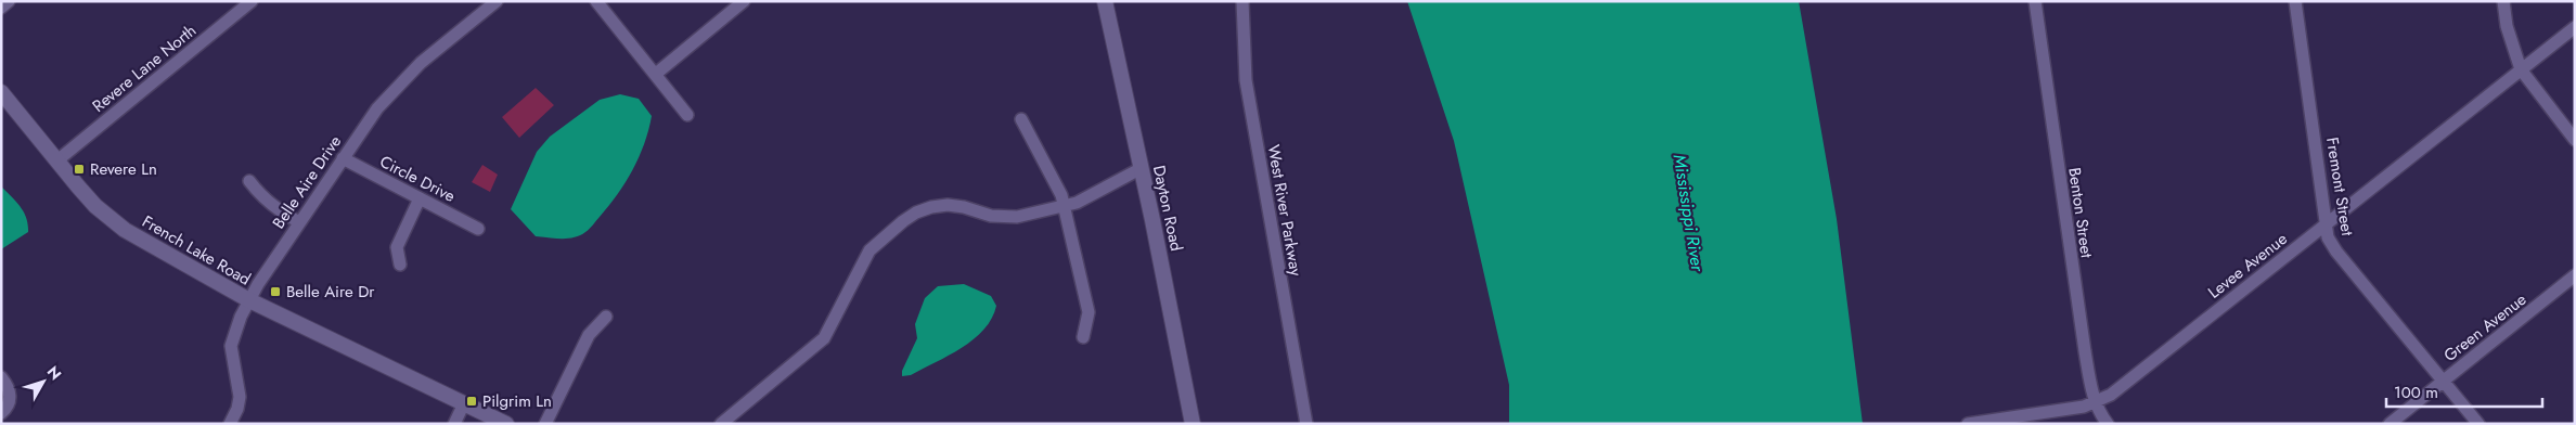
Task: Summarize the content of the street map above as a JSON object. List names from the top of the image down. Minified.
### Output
{"streets":{"street":["Revere Lane North","Circle Drive","Belle Aire Drive","Fremont Street","Dayton Road","West River Parkway","Benton Street","French Lake Road","Levee Avenue","Green Avenue"]},"crossings":[["Revere Lane North","French Lake Road"],["Circle Drive","Belle Aire Drive"],["Belle Aire Drive","French Lake Road"],["Fremont Street","Levee Avenue"],["Fremont Street","Green Avenue"],["Benton Street","Levee Avenue"]],"water":["Mississippi River"],"places":{"transit":["Revere Ln","Belle Aire Dr","Pilgrim Ln"]},"scale_bar":"100 m","north":"top right"}
